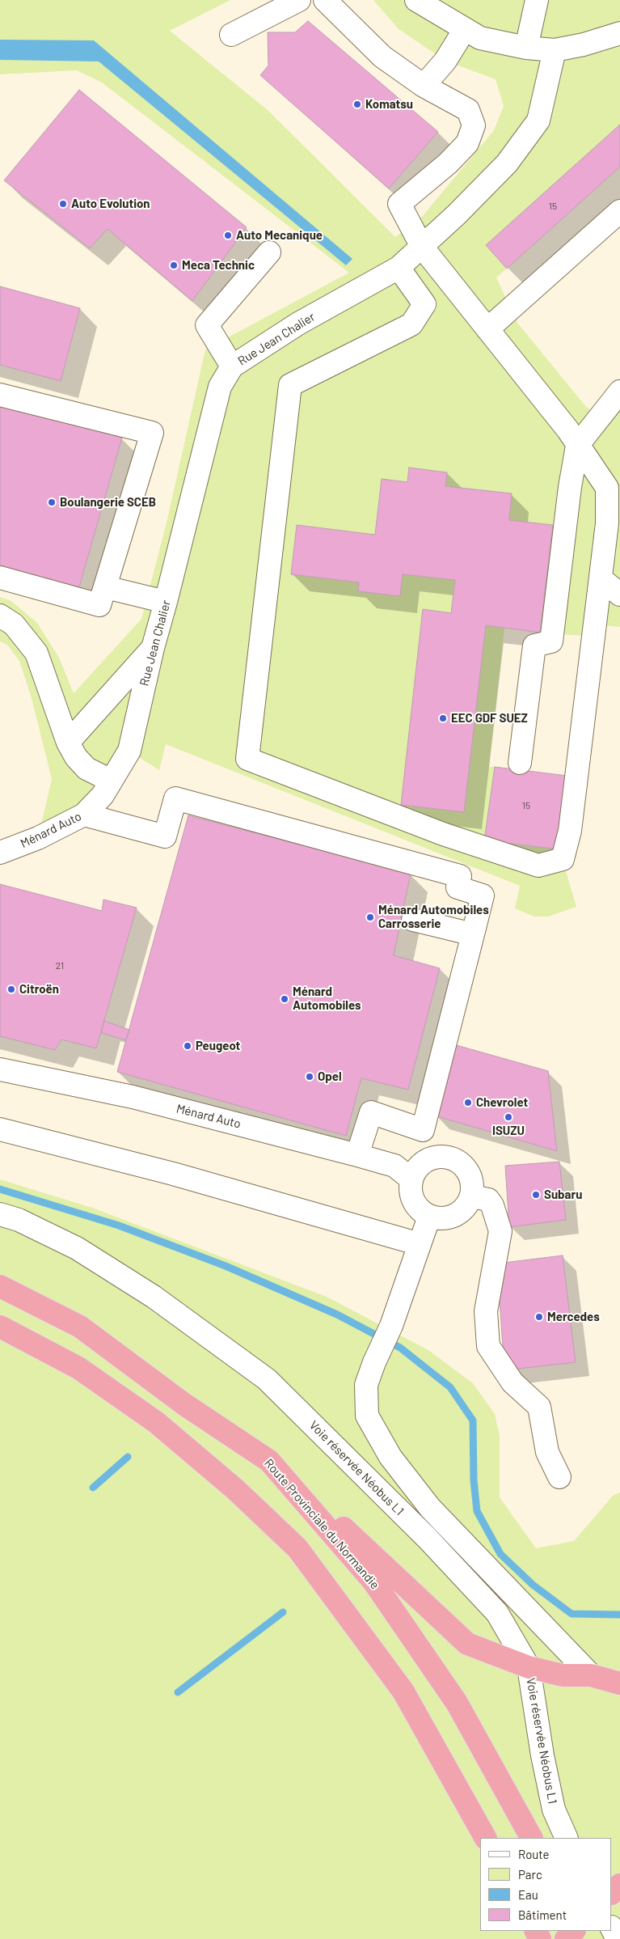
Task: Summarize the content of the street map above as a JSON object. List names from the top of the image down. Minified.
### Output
{"streets":{"highway":["Route Provinciale du Normandie"],"street":["Rue Jean Chalier","Ménard Auto","Voie réservée Néobus L1"]},"crossings":[["Rue Jean Chalier","Ménard Auto"]],"places":["Komatsu","Auto Evolution","Auto Mecanique","Meca Technic","Boulangerie SCEB","EEC GDF SUEZ","Ménard Automobiles Carrosserie","Citroën","Ménard Automobiles","Peugeot","Opel","Chevrolet","ISUZU","Subaru","Mercedes"],"house_numbers":["15","15","21"],"legend":["Route","Parc","Eau","Bâtiment"]}
